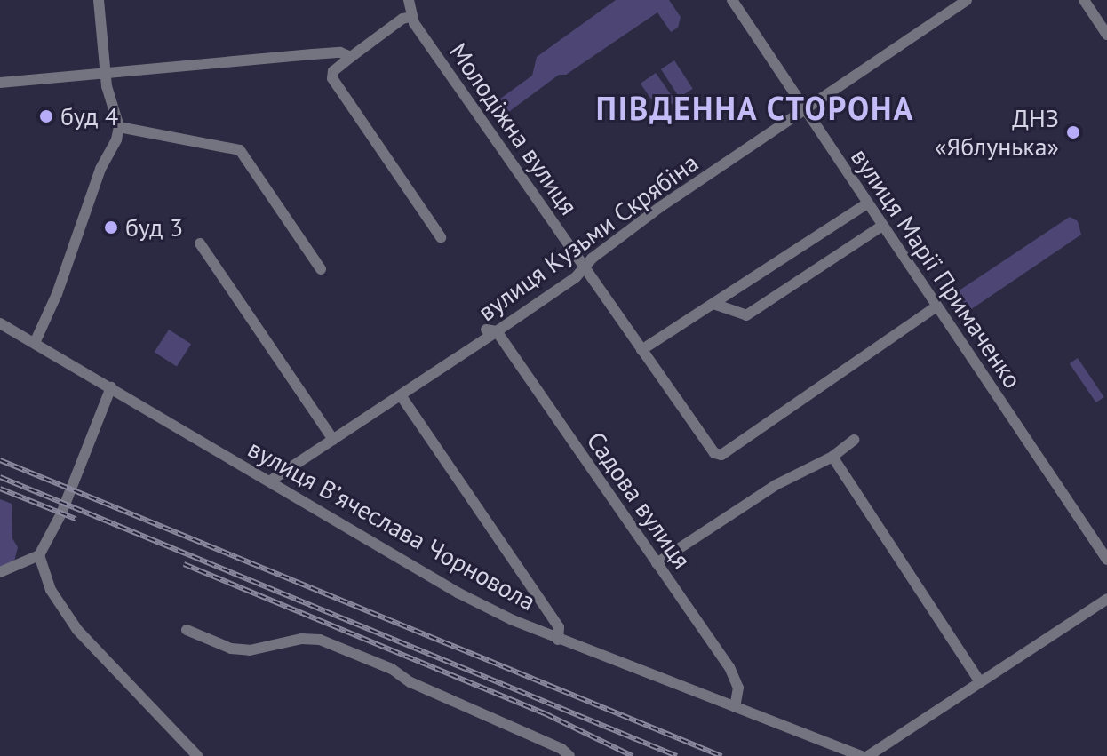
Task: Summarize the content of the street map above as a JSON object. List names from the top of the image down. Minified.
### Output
{"streets":{"street":["Молодіжна вулиця","вулиця Кузьми Скрябіна","вулиця Марії Примаченко","Садова вулиця","вулиця Вʼячеслава Чорновола"]},"crossings":[["Молодіжна вулиця","вулиця Кузьми Скрябіна"],["Молодіжна вулиця","вулиця Марії Примаченко"],["вулиця Кузьми Скрябіна","вулиця Марії Примаченко"],["вулиця Кузьми Скрябіна","Садова вулиця"],["вулиця Кузьми Скрябіна","вулиця Вʼячеслава Чорновола"],["Садова вулиця","вулиця Вʼячеслава Чорновола"]],"districts":["ПІВДЕННА СТОРОНА"],"places":["буд 4","ДНЗ «Яблунька»","буд 3"]}
